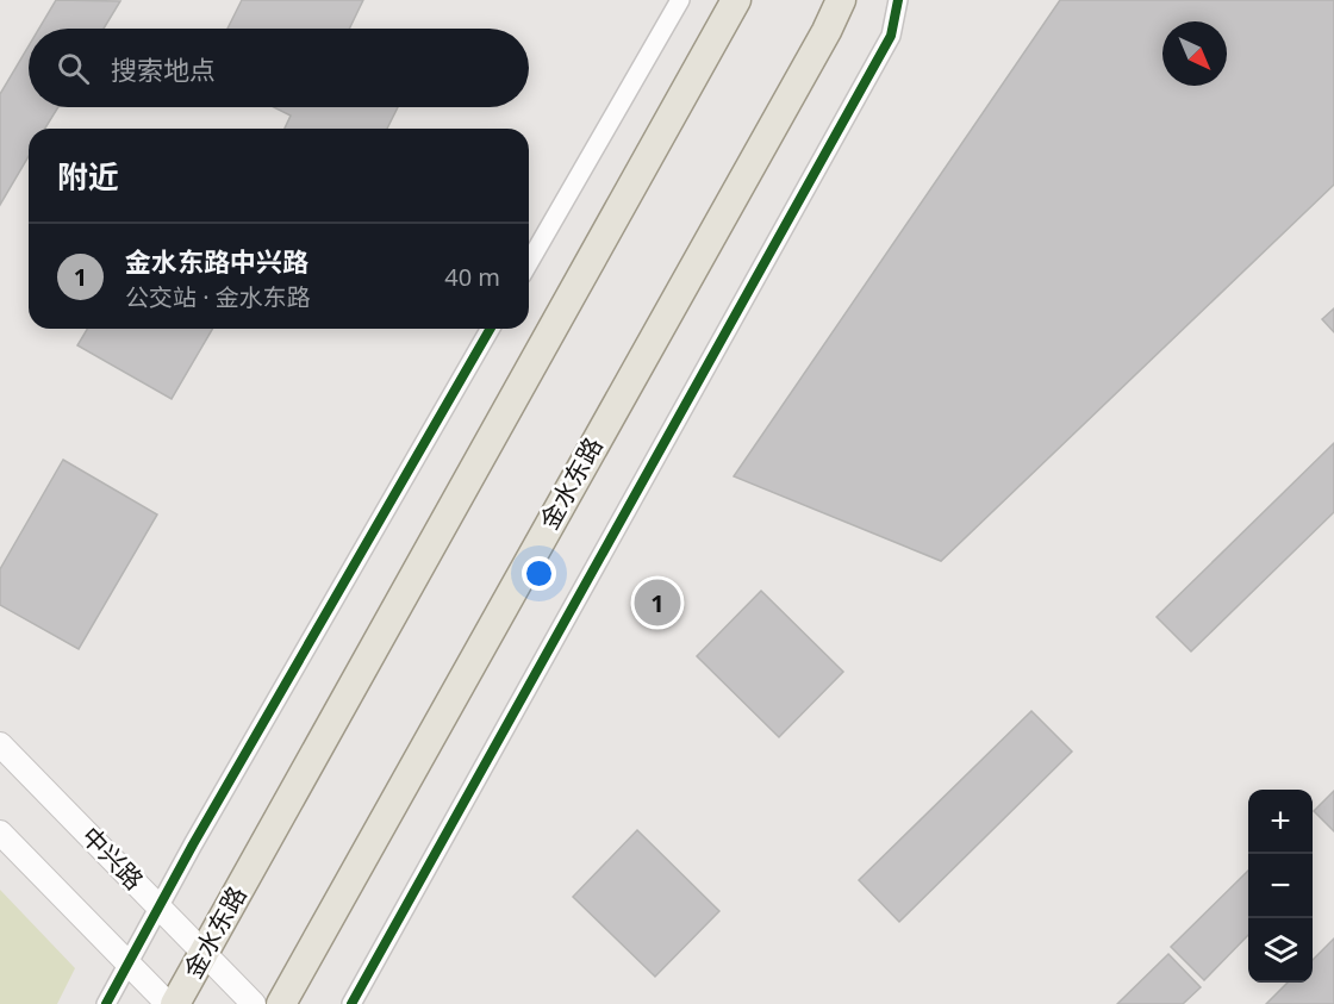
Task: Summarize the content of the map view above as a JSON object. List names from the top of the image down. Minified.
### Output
{"streets":{"main road":["金水东路"],"street":["中兴路"]},"crossings":[["金水东路","中兴路"]],"north":"bottom right","page":{"search":"搜索地点","heading":"附近","list":[{"mark":"1","name":"金水东路中兴路","note":"公交站 · 金水东路","value":"40 m"}],"pins":"1","map_buttons":["+","−"]}}
